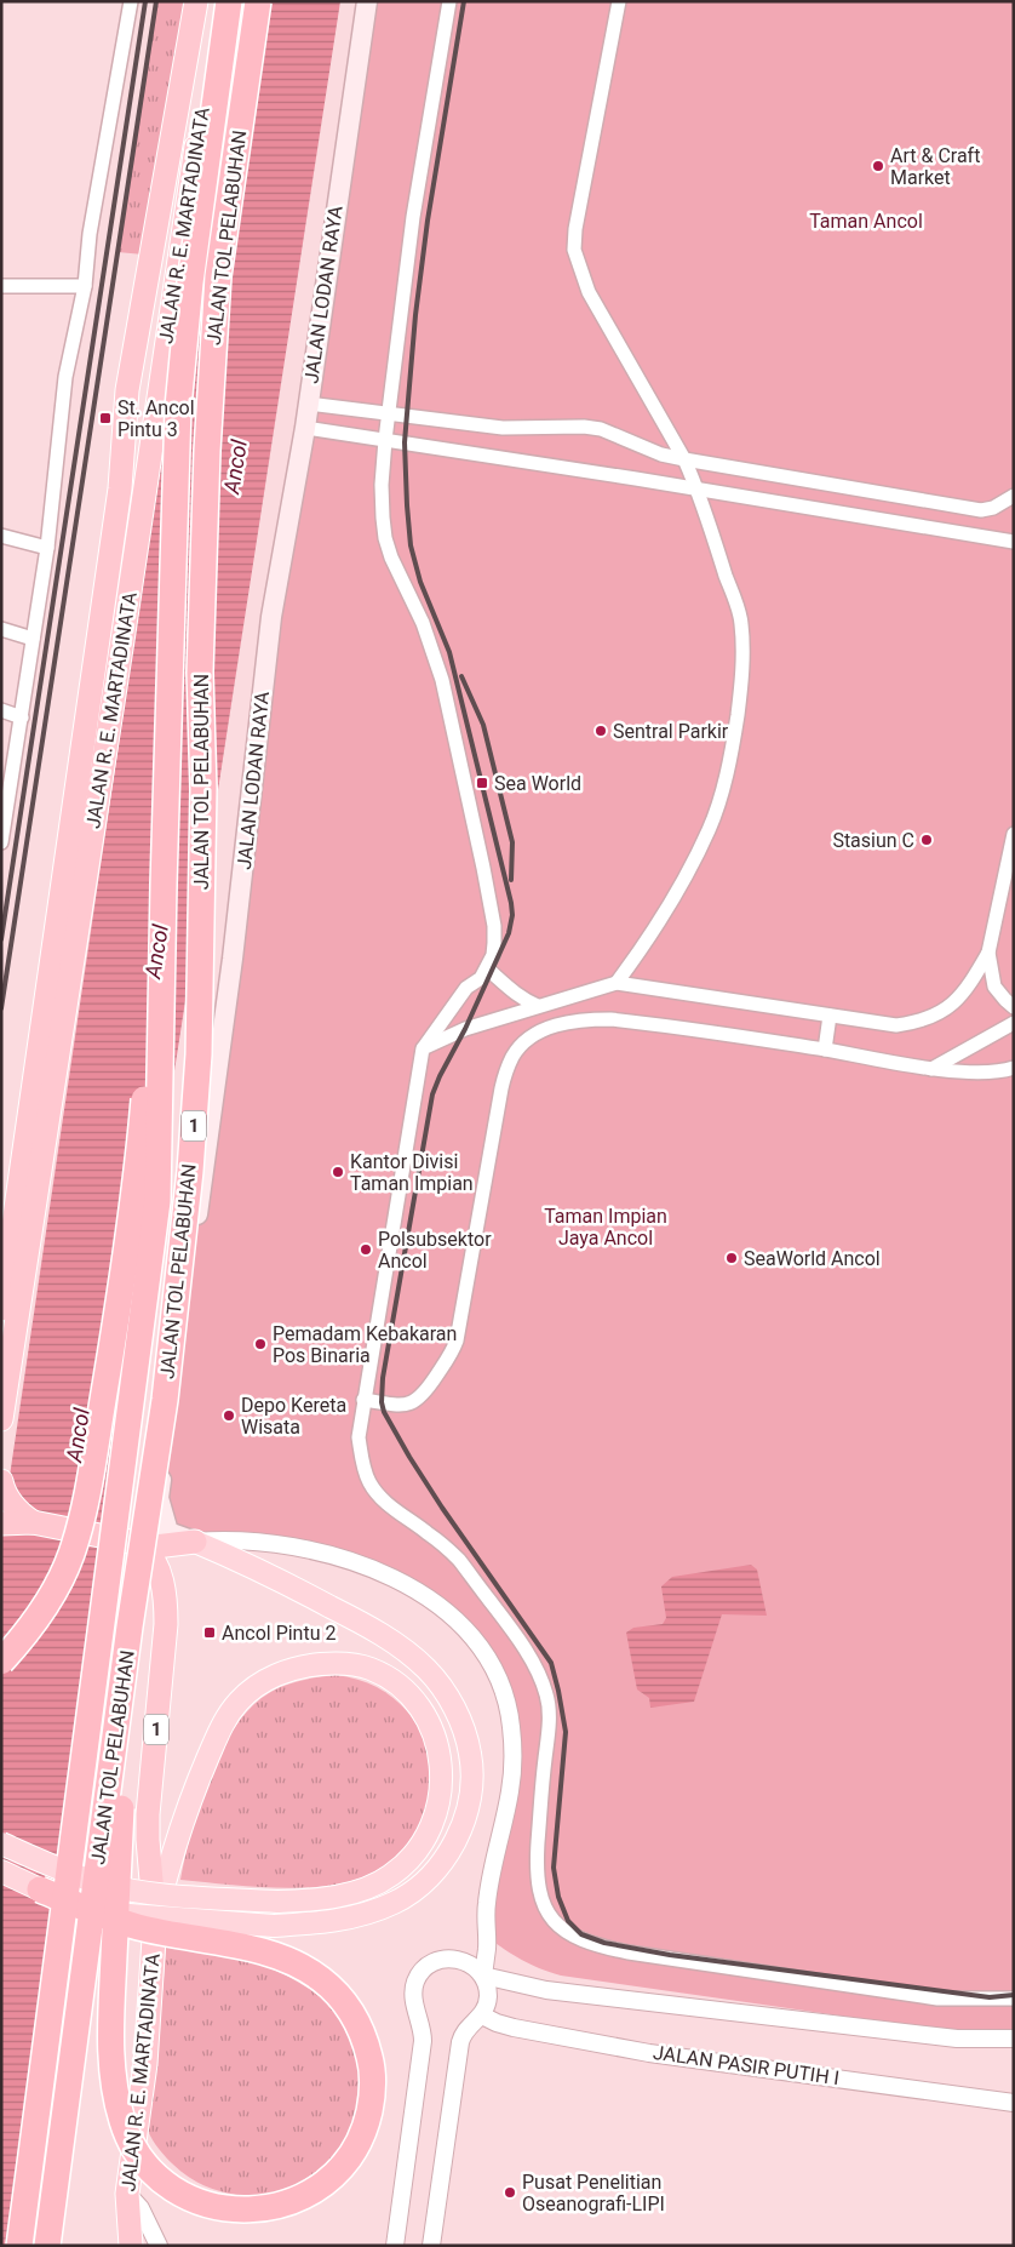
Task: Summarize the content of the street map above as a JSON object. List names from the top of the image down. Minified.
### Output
{"streets":{"highway":["JALAN R. E. MARTADINATA","JALAN TOL PELABUHAN","1"],"main road":["JALAN LODAN RAYA"],"street":["JALAN PASIR PUTIH I"]},"water":["Ancol"],"parks":["Taman Ancol","Taman Impian Jaya Ancol"],"places":{"other":["Art & Craft Market","Sentral Parkir","Stasiun C","Kantor Divisi Taman Impian","Polsubsektor Ancol","SeaWorld Ancol","Pemadam Kebakaran Pos Binaria","Depo Kereta Wisata","Pusat Penelitian Oseanografi-LIPI"],"transit":["St. Ancol Pintu 3","Sea World","Ancol Pintu 2"]}}
